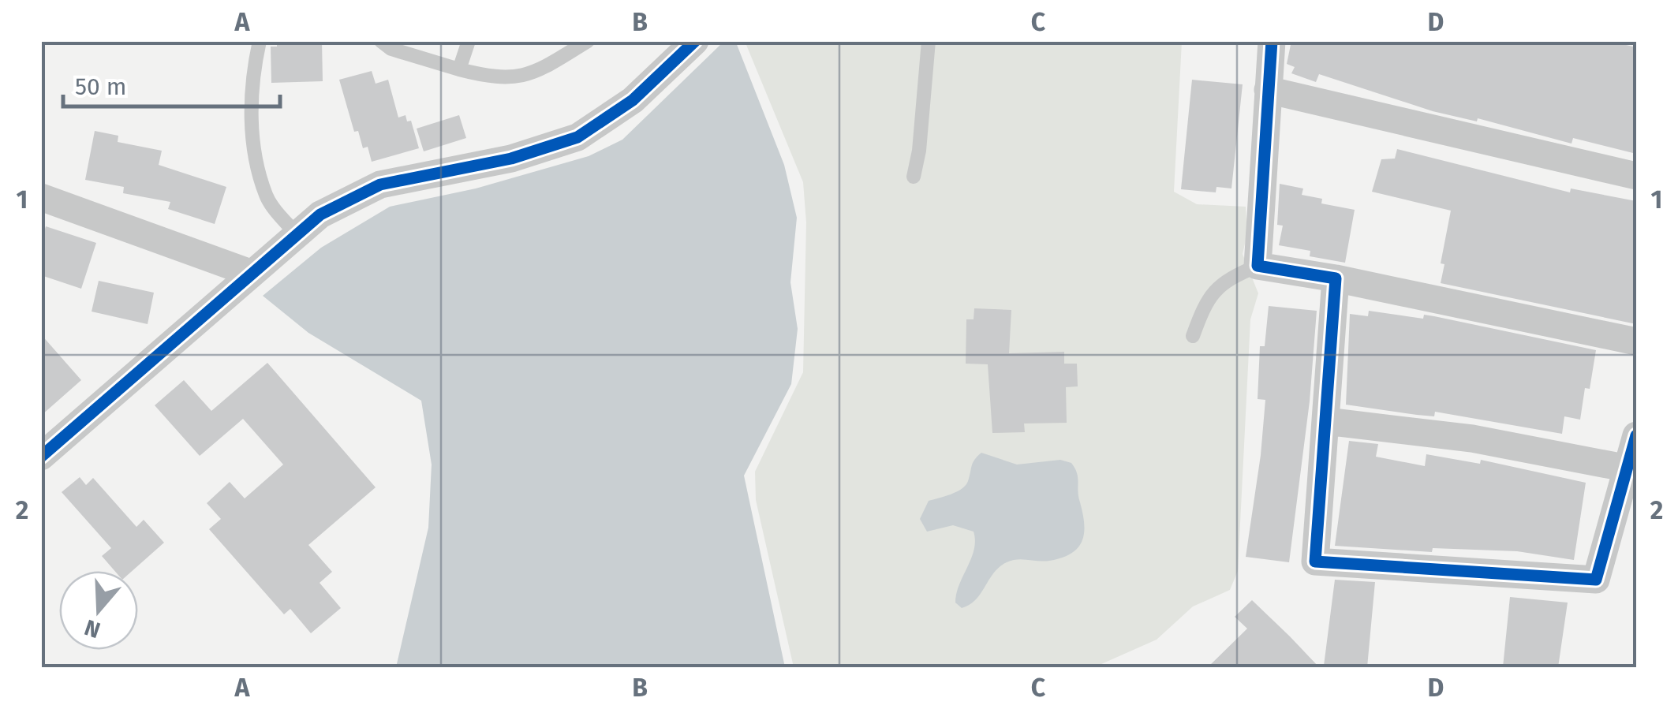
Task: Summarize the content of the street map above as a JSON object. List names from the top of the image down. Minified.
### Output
{"scale_bar":"50 m","north":"bottom","grid":{"columns":["A","B","C","D"],"rows":["1","2"]}}
